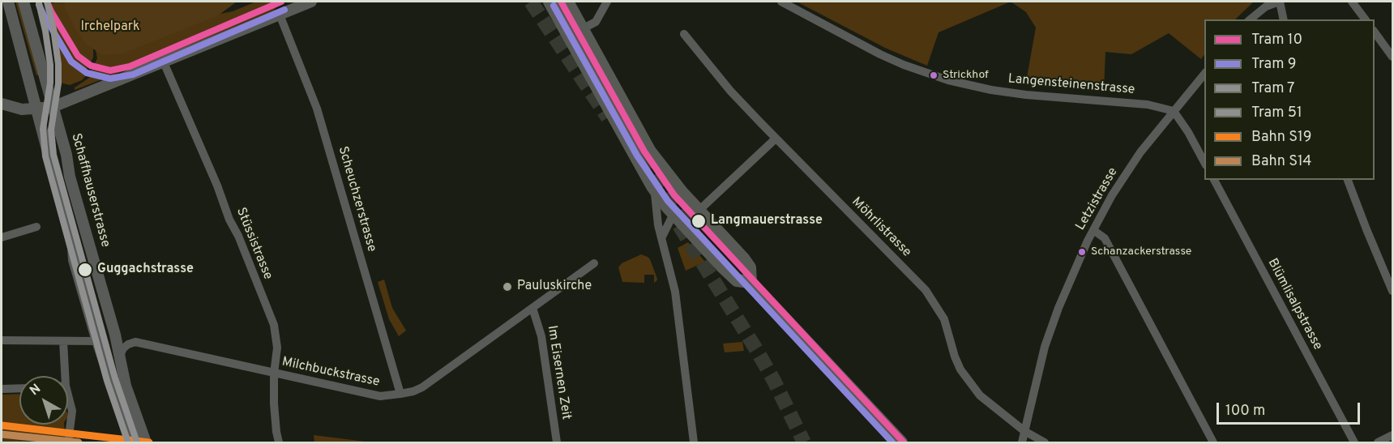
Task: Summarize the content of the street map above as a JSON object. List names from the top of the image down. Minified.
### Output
{"streets":{"street":["Langensteinenstrasse","Schaffhauserstrasse","Scheuchzerstrasse","Letzistrasse","Möhrlistrasse","Stüssistrasse","Blümlisalpstrasse","Milchbuckstrasse","Im Eisernen Zeit"]},"crossings":[["Langensteinenstrasse","Letzistrasse"],["Schaffhauserstrasse","Milchbuckstrasse"],["Scheuchzerstrasse","Milchbuckstrasse"],["Letzistrasse","Möhrlistrasse"],["Stüssistrasse","Milchbuckstrasse"],["Milchbuckstrasse","Im Eisernen Zeit"]],"parks":["Irchelpark"],"places":["Strickhof","Langmauerstrasse","Schanzackerstrasse","Guggachstrasse","Pauluskirche"],"lines":["tram line 10","tram line 7","tram line 51","tram line 9","rail line S19","rail line S14"],"legend":["Tram 10","Tram 9","Tram 7","Tram 51","Bahn S19","Bahn S14"],"scale_bar":"100 m","north":"top left"}
